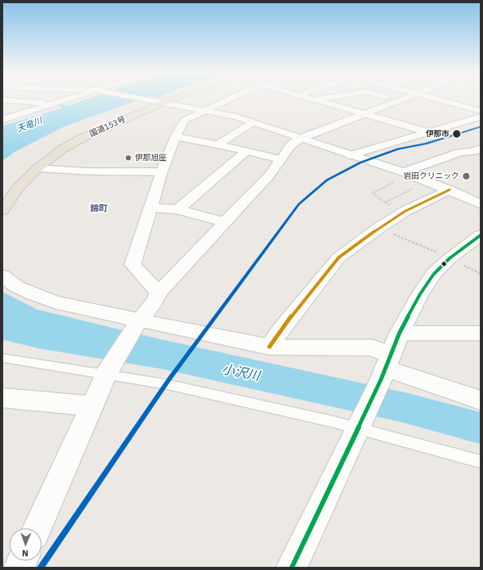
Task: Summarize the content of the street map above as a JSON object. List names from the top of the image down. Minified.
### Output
{"streets":{"highway":["国道153号"]},"districts":["錦町"],"water":["天竜川","小沢川"],"places":["伊那市","伊那旭座","岩田クリニック"],"north":"bottom"}
